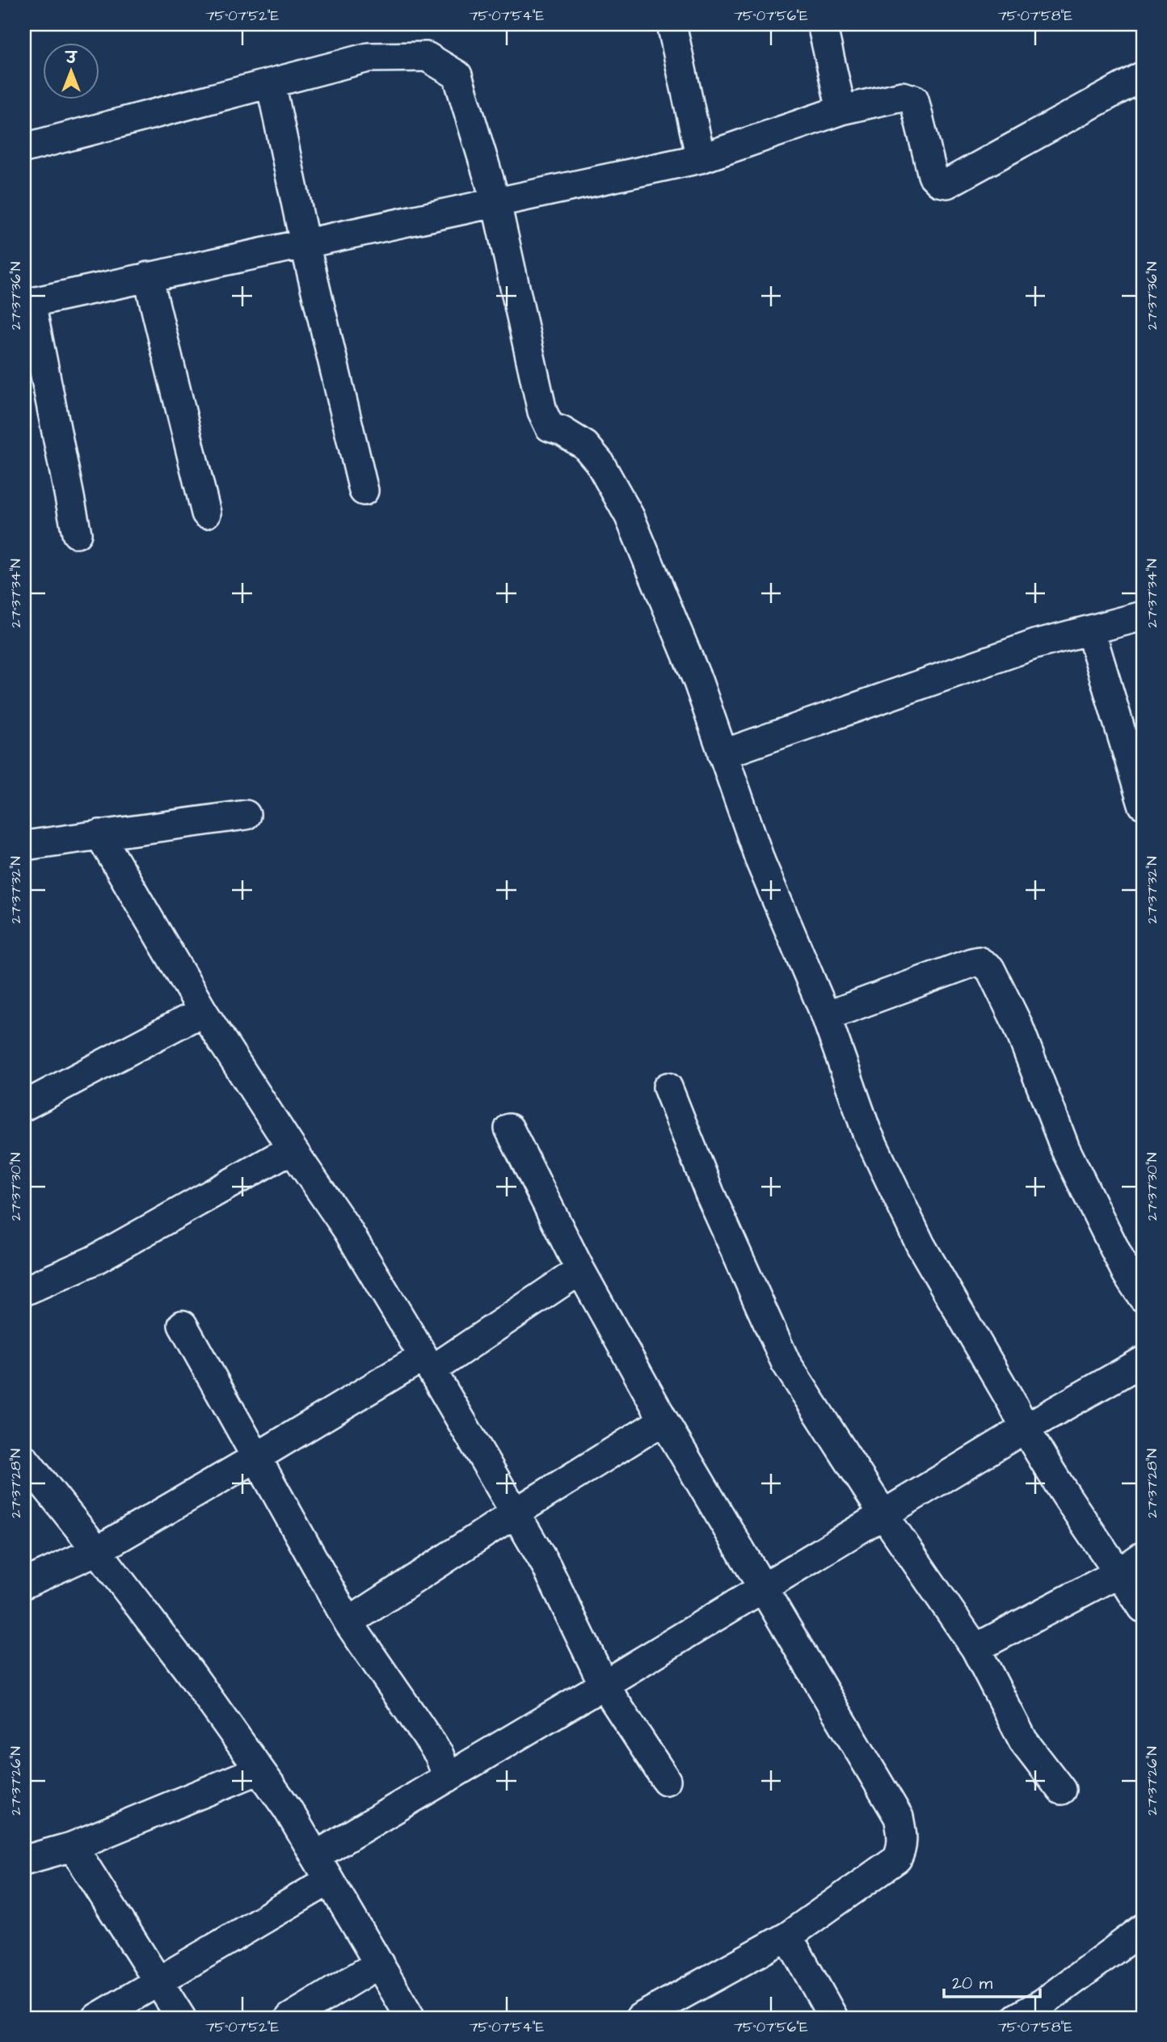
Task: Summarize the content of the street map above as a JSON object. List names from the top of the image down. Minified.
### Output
{"scale_bar":"20 m","north":"top","coordinates":["75°07'52\"E","75°07'54\"E","75°07'56\"E","75°07'58\"E","27°37'36\"N","27°37'34\"N","27°37'32\"N","27°37'30\"N","27°37'28\"N","27°37'26\"N"]}
